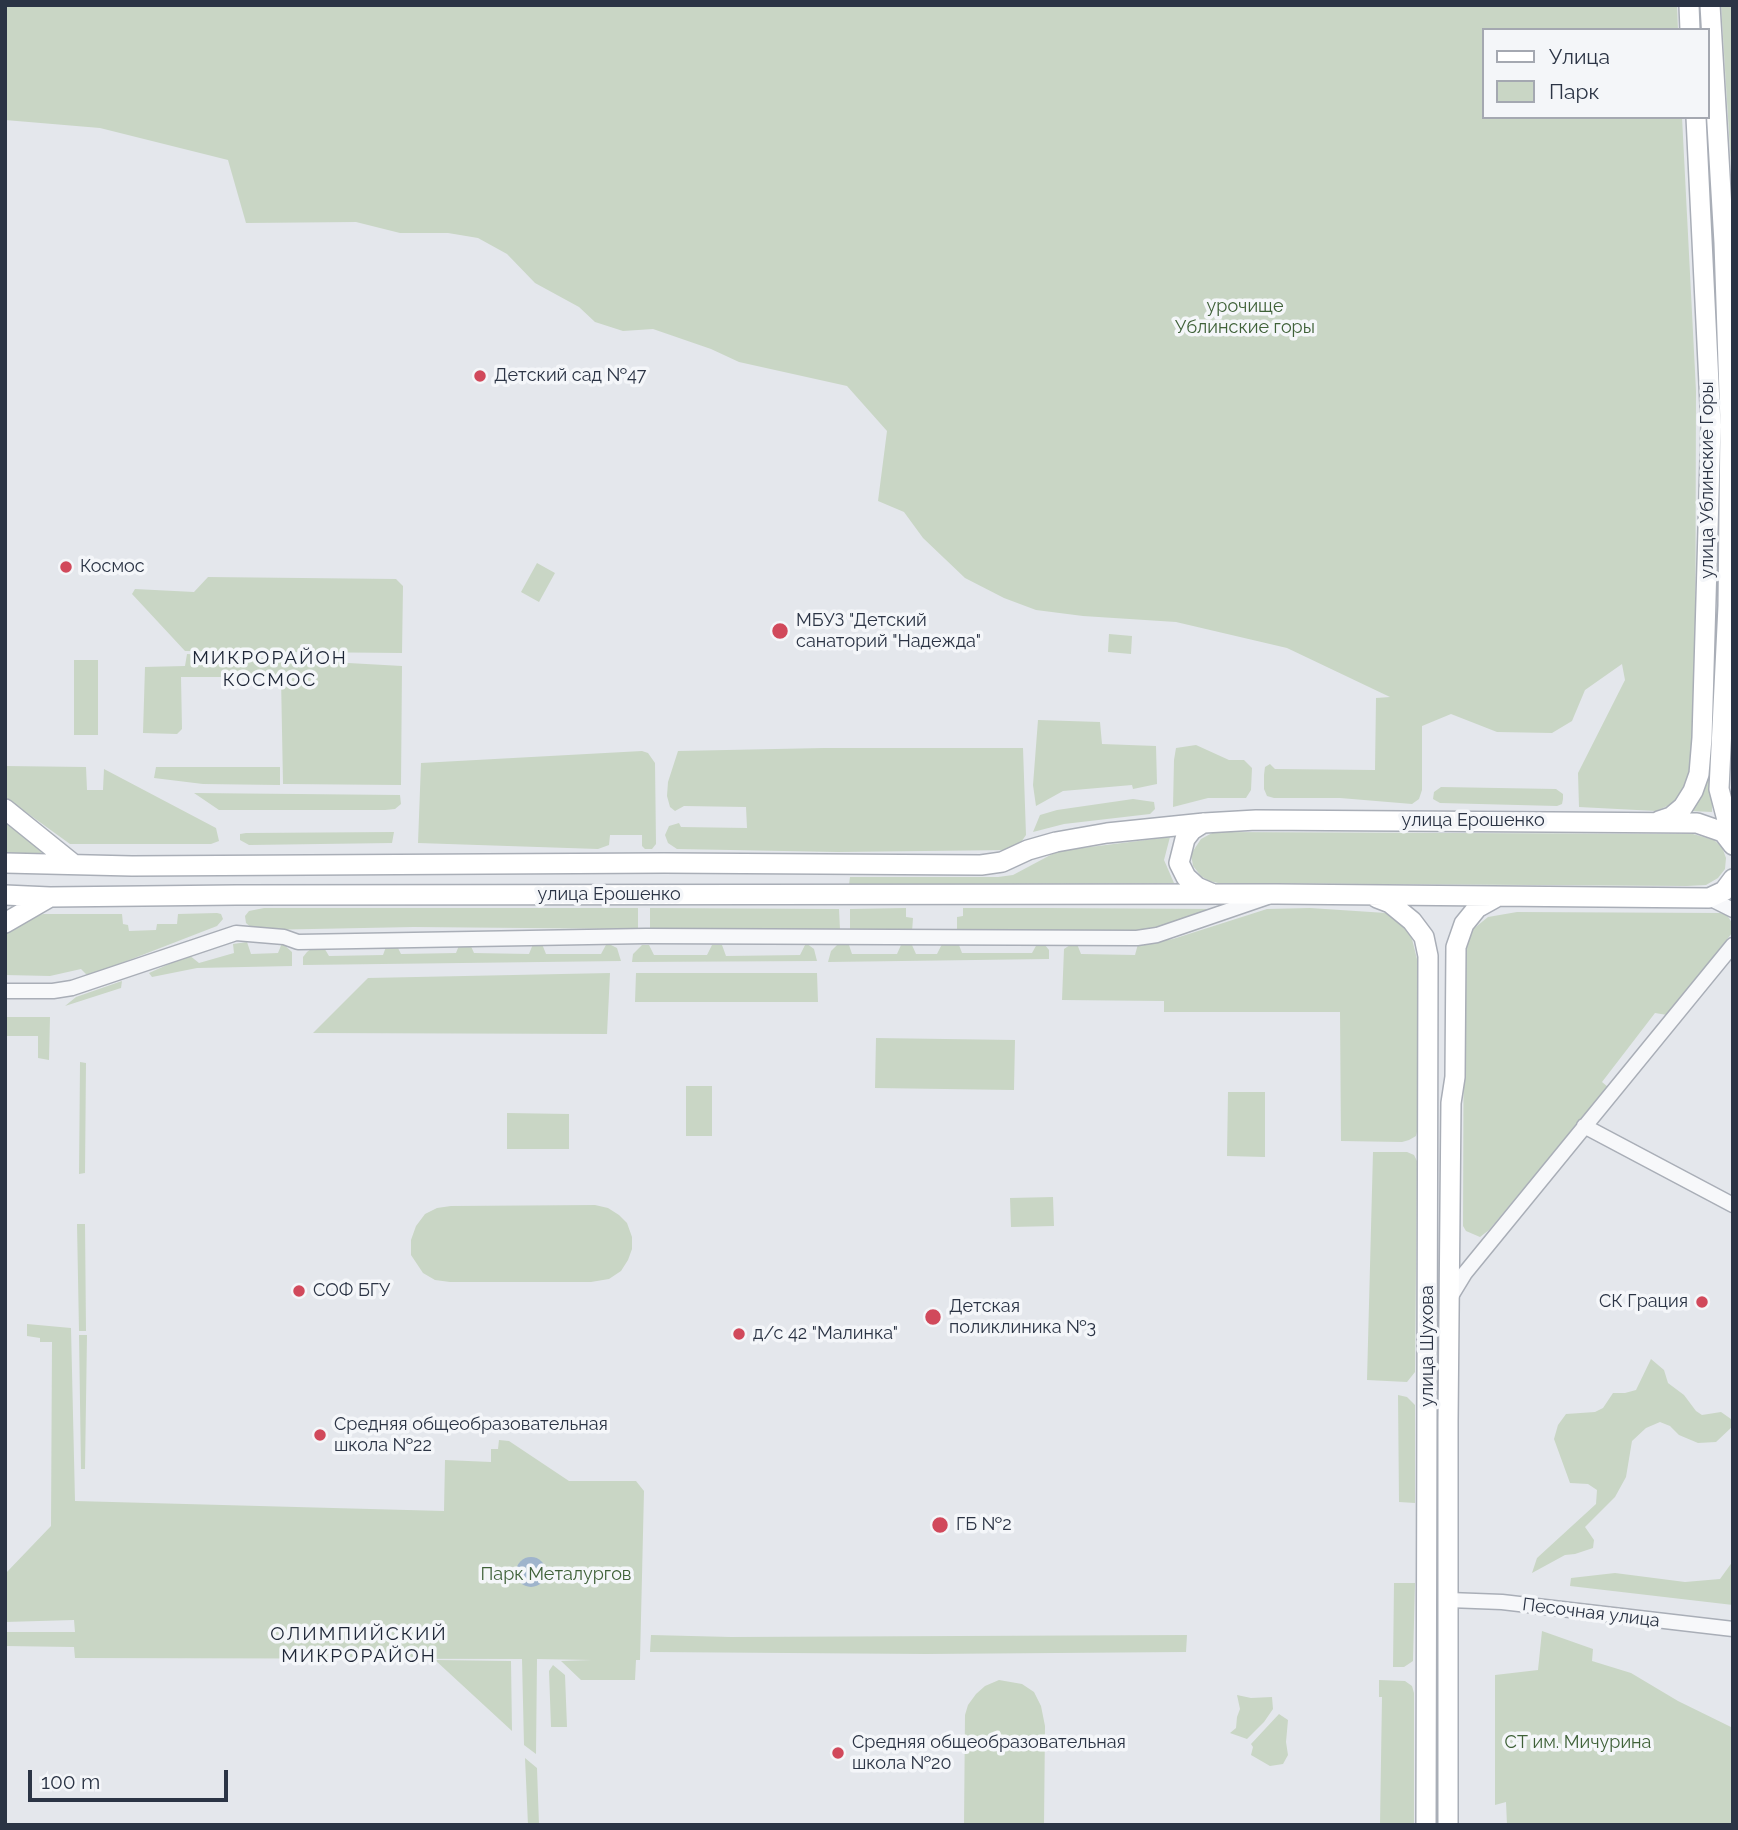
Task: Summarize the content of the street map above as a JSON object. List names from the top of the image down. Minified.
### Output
{"streets":{"main road":["улица Ублинские Горы","улица Ерошенко","улица Шухова"],"street":["Песочная улица"]},"crossings":[["улица Ублинские Горы","улица Ерошенко"],["улица Ерошенко","улица Шухова"],["улица Шухова","Песочная улица"]],"districts":["МИКРОРАЙОН КОСМОС","ОЛИМПИЙСКИЙ МИКРОРАЙОН"],"parks":["урочище Ублинские горы","Парк Металургов","СТ им. Мичурина"],"places":["Детский сад №47","Космос","МБУЗ \"Детский санаторий \"Надежда\"","СОФ БГУ","СК Грация","Детская поликлиника №3","д/с 42 \"Малинка\"","Средняя общеобразовательная школа №22","ГБ №2","Средняя общеобразовательная школа №20"],"legend":["Улица","Парк"],"scale_bar":"100 m"}
